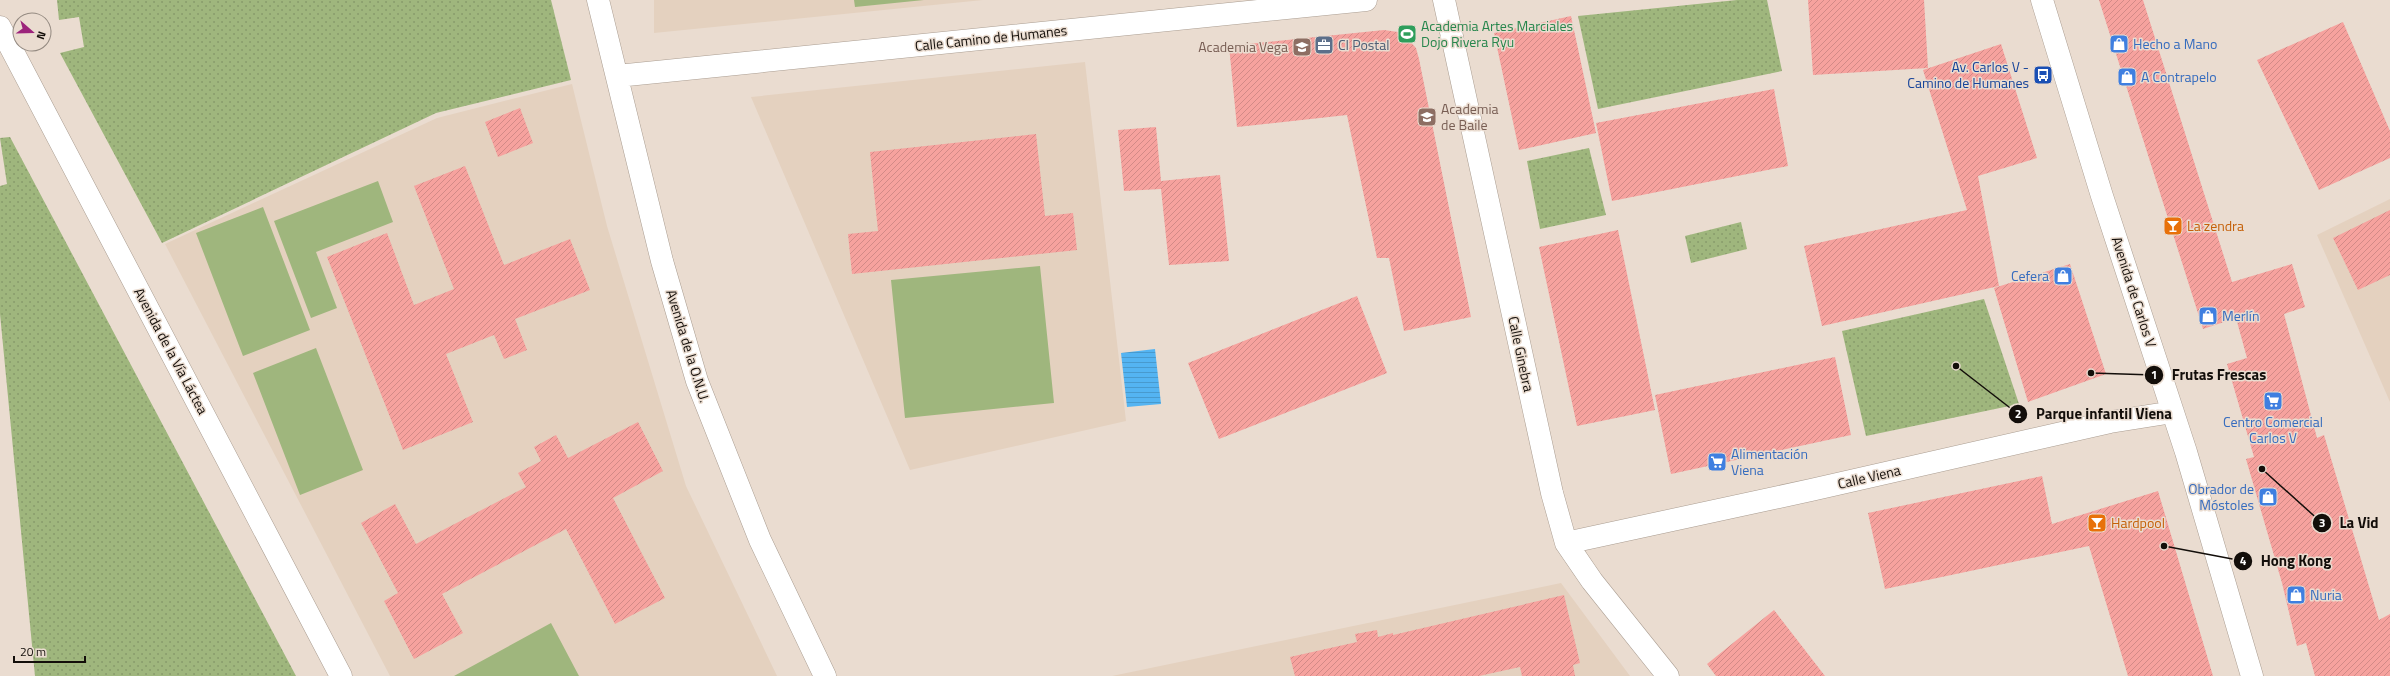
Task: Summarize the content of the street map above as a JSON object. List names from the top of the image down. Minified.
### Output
{"streets":{"street":["Calle Camino de Humanes","Avenida de Carlos V","Avenida de la O.N.U.","Avenida de la Vía Láctea","Calle Ginebra","Calle Viena"]},"crossings":[["Calle Camino de Humanes","Avenida de la O.N.U."],["Avenida de Carlos V","Calle Viena"],["Calle Ginebra","Calle Viena"]],"places":{"sports":["Academia Artes Marciales Dojo Rivera Ryu"],"shop":["Hecho a Mano","A Contrapelo","Cefera","Merlín","Obrador de Móstoles","Nuria"],"office":["CI Postal"],"school or university":["Academia Vega","Academia de Baile"],"bus stop":["Av. Carlos V - Camino de Humanes"],"bar":["La zendra","Hardpool"],"other":["Parque infantil Viena","Frutas Frescas","La Vid","Hong Kong"],"supermarket":["Centro Comercial Carlos V","Alimentación Viena"]},"scale_bar":"20 m","north":"right"}
